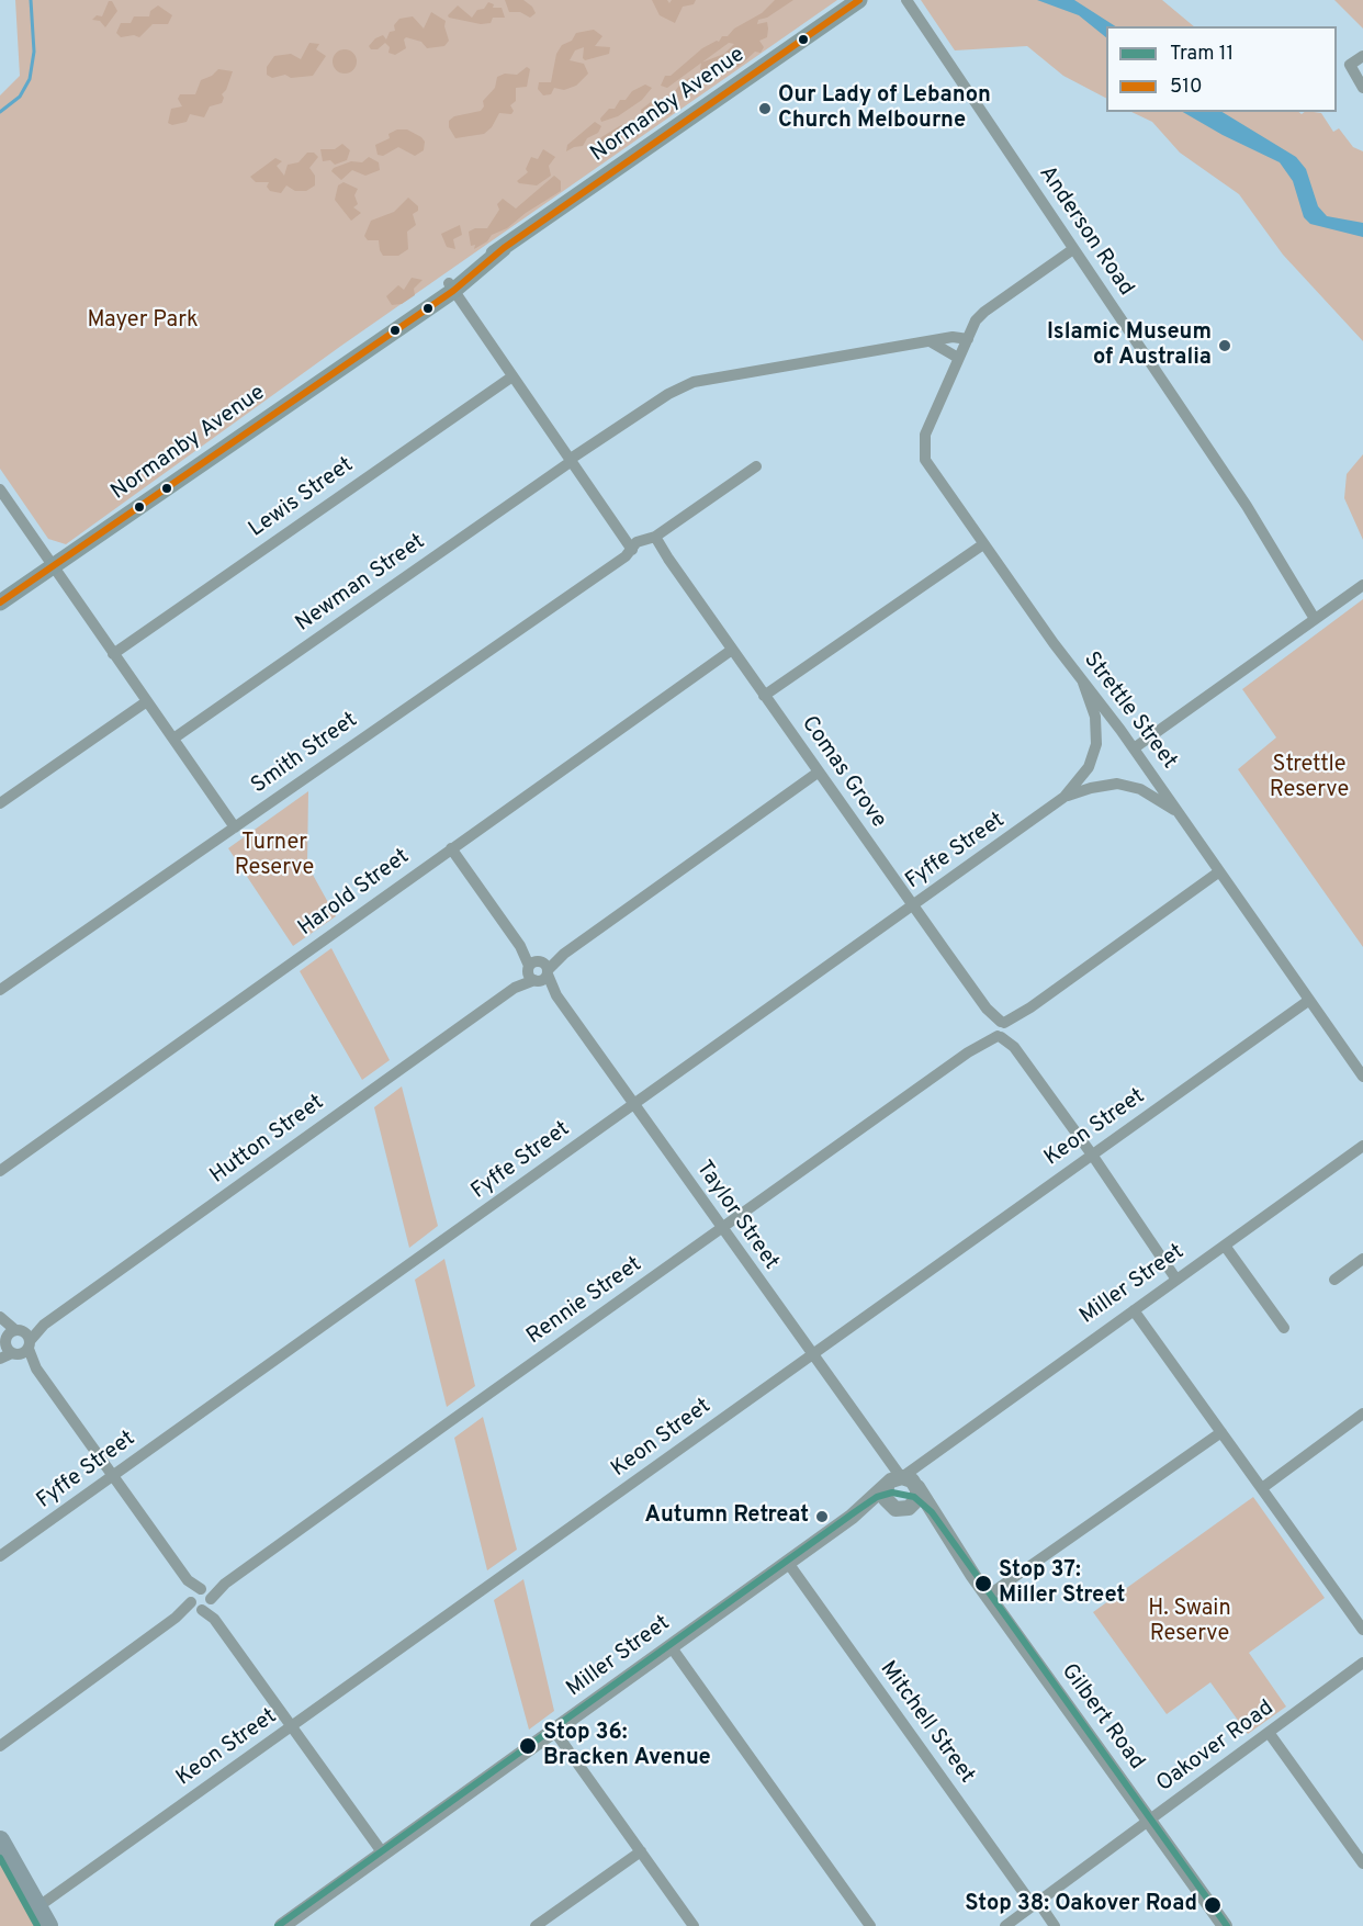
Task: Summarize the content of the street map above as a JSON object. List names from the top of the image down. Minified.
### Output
{"streets":{"main road":["Normanby Avenue"],"street":["Anderson Road","Lewis Street","Newman Street","Strettle Street","Smith Street","Comas Grove","Fyffe Street","Harold Street","Keon Street","Hutton Street","Taylor Street","Miller Street","Rennie Street","Gilbert Road","Mitchell Street","Oakover Road"]},"crossings":[["Strettle Street","Fyffe Street"],["Strettle Street","Keon Street"],["Strettle Street","Rennie Street"],["Smith Street","Comas Grove"],["Comas Grove","Fyffe Street"],["Comas Grove","Harold Street"],["Comas Grove","Keon Street"],["Comas Grove","Hutton Street"],["Comas Grove","Miller Street"],["Comas Grove","Rennie Street"],["Fyffe Street","Taylor Street"],["Harold Street","Taylor Street"],["Keon Street","Taylor Street"],["Hutton Street","Taylor Street"],["Taylor Street","Miller Street"],["Taylor Street","Rennie Street"],["Taylor Street","Gilbert Road"],["Miller Street","Gilbert Road"],["Miller Street","Mitchell Street"],["Gilbert Road","Oakover Road"],["Mitchell Street","Oakover Road"]],"parks":["Mayer Park","Strettle Reserve","Turner Reserve","H. Swain Reserve"],"places":["Our Lady of Lebanon Church Melbourne","Islamic Museum of Australia","Autumn Retreat","Stop 37: Miller Street","Stop 36: Bracken Avenue","Stop 38: Oakover Road"],"lines":["transit line 510","tram line 11"],"legend":["Tram 11","510"]}
